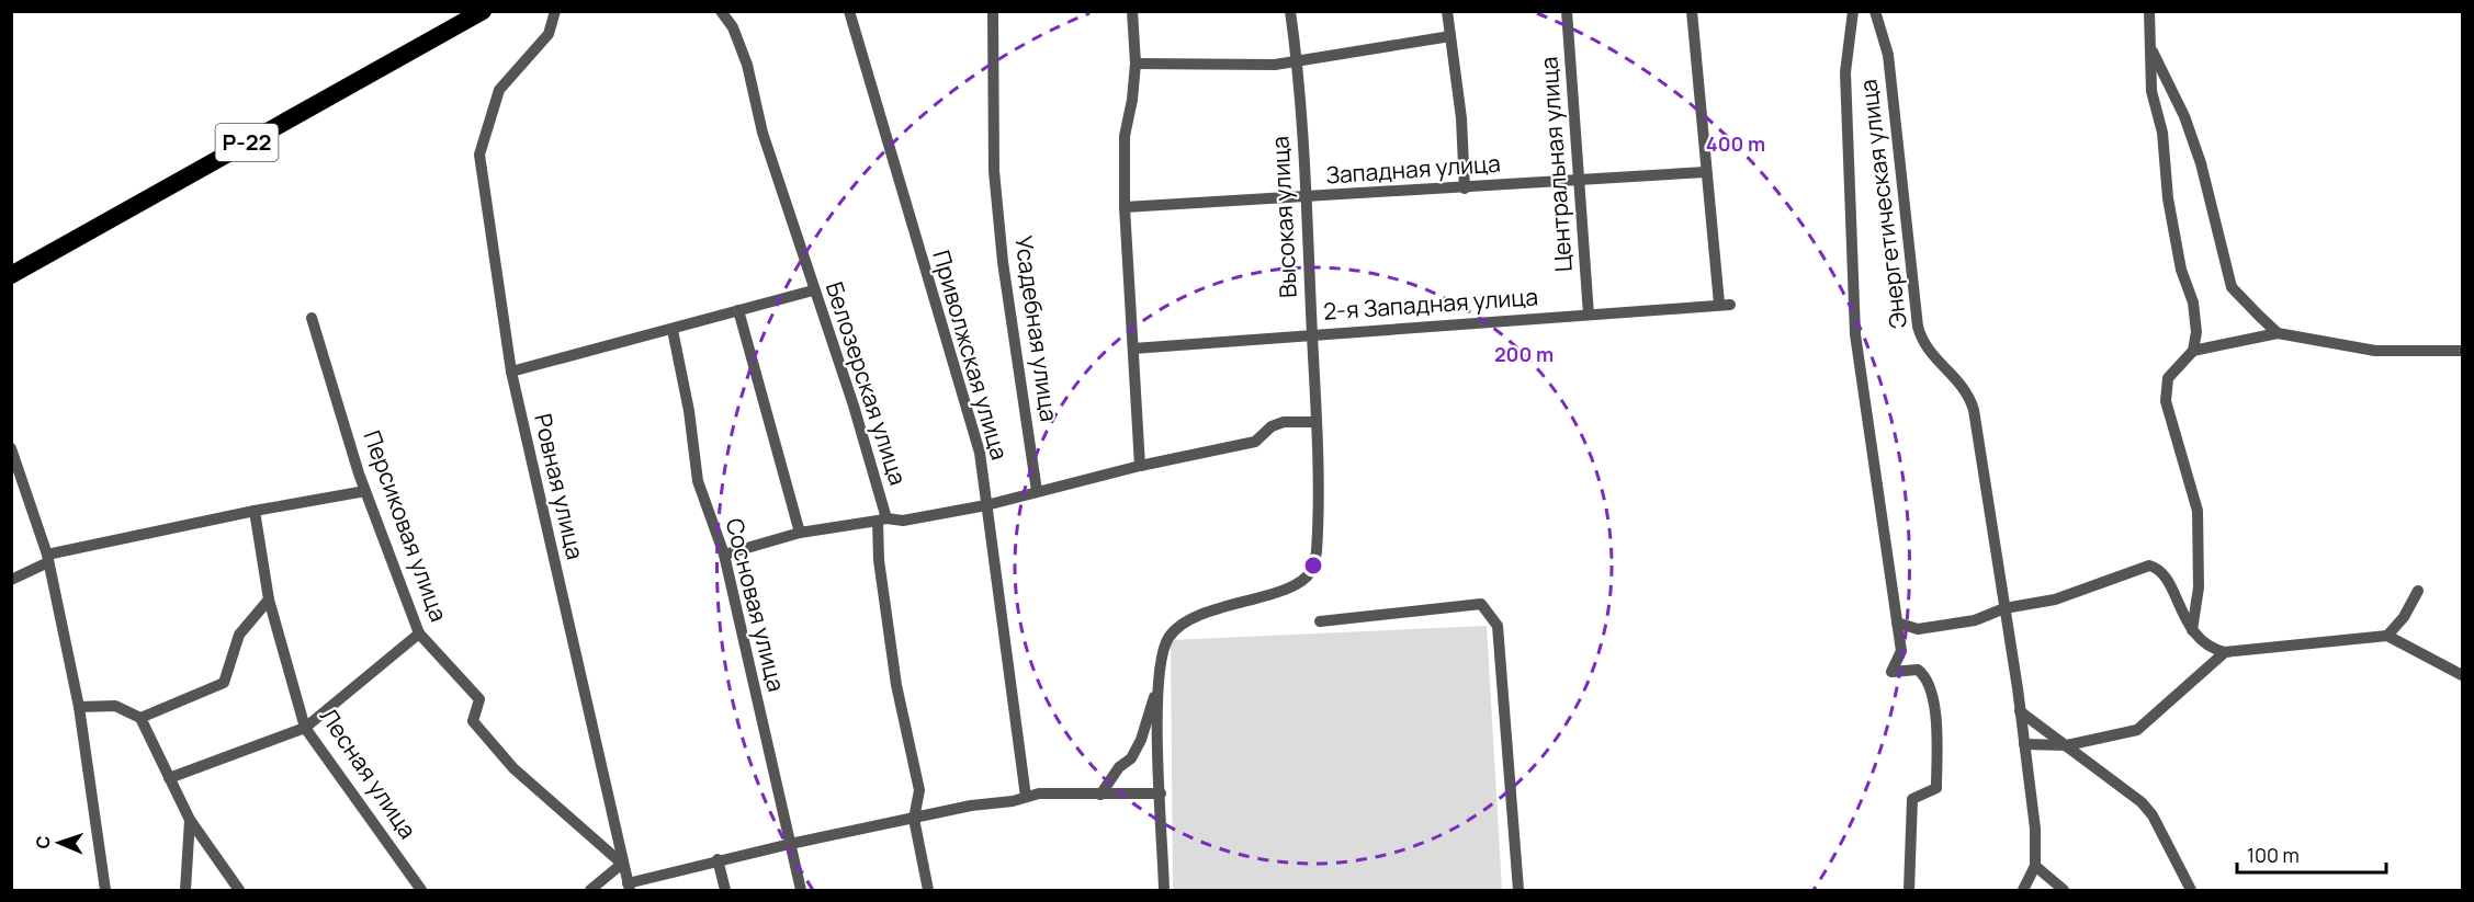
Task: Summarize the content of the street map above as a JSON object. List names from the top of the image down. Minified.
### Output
{"streets":{"highway":["Р-22"],"street":["Центральная улица","Западная улица","Энергетическая улица","Высокая улица","2-я Западная улица","Усадебная улица","Приволжская улица","Белозерская улица","Ровная улица","Персиковая улица","Сосновая улица","Лесная улица"]},"crossings":[["Центральная улица","Западная улица"],["Центральная улица","2-я Западная улица"],["Западная улица","Высокая улица"],["Западная улица","2-я Западная улица"],["Высокая улица","2-я Западная улица"],["Ровная улица","Персиковая улица"]],"scale_bar":"100 m","north":"left","rings":["400 m","200 m"]}
